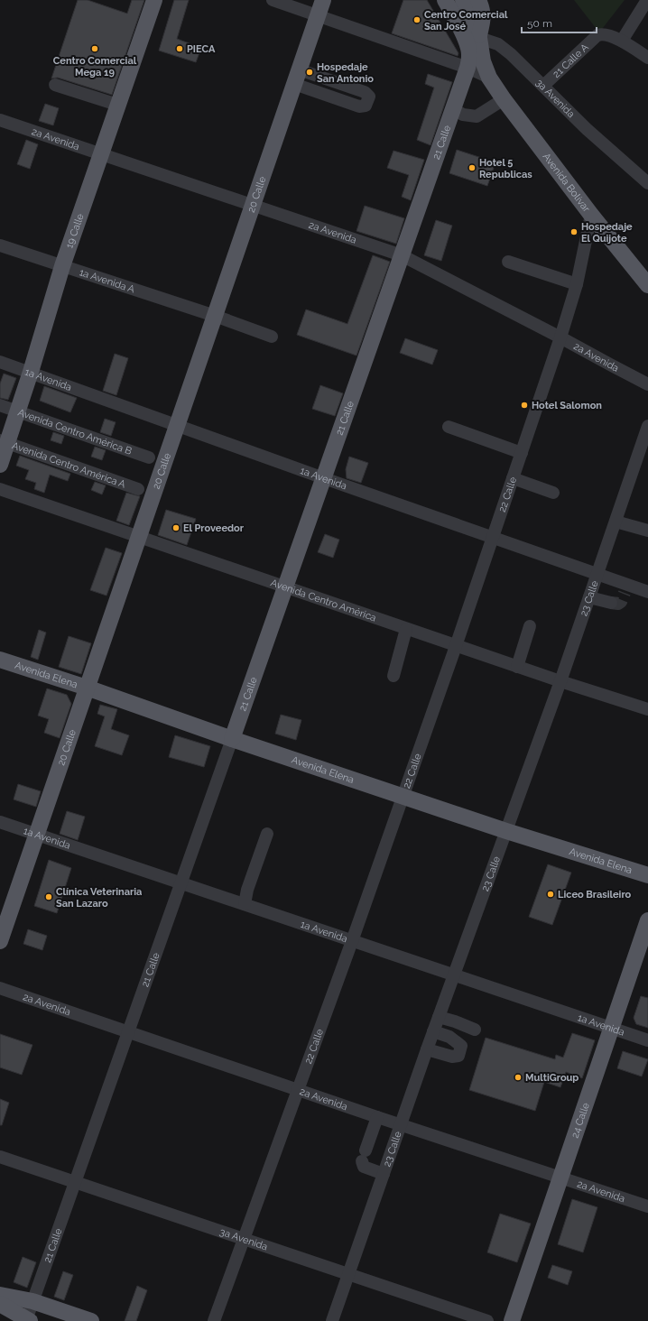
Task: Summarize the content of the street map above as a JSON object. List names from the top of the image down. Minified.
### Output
{"streets":{"main road":["21 Calle","Avenida Bolívar","20 Calle","19 Calle","Avenida Elena","24 Calle"],"street":["21 Calle A","3a Avenida","2a Avenida","1a Avenida A","1a Avenida","Avenida Centro América B","Avenida Centro América A","22 Calle","23 Calle","Avenida Centro América"]},"crossings":[["21 Calle A","3a Avenida"],["3a Avenida","21 Calle"],["3a Avenida","Avenida Bolívar"],["3a Avenida","22 Calle"],["3a Avenida","23 Calle"],["2a Avenida","21 Calle"],["2a Avenida","20 Calle"],["2a Avenida","19 Calle"],["2a Avenida","22 Calle"],["2a Avenida","23 Calle"],["2a Avenida","24 Calle"],["21 Calle","1a Avenida"],["21 Calle","Avenida Centro América"],["21 Calle","Avenida Elena"],["Avenida Bolívar","22 Calle"],["20 Calle","1a Avenida A"],["20 Calle","1a Avenida"],["20 Calle","Avenida Centro América"],["20 Calle","Avenida Elena"],["19 Calle","1a Avenida A"],["19 Calle","1a Avenida"],["19 Calle","Avenida Centro América B"],["19 Calle","Avenida Centro América A"],["1a Avenida","22 Calle"],["1a Avenida","23 Calle"],["1a Avenida","24 Calle"],["22 Calle","Avenida Centro América"],["22 Calle","Avenida Elena"],["23 Calle","Avenida Centro América"],["23 Calle","Avenida Elena"]],"places":["Centro Comercial San José","Centro Comercial Mega 19","PIECA","Hospedaje San Antonio","Hotel 5 Republicas","Hospedaje El Quijote","Hotel Salomon","El Proveedor","Liceo Brasileiro","Clínica Veterinaria San Lazaro","MultiGroup"],"scale_bar":"50 m"}
